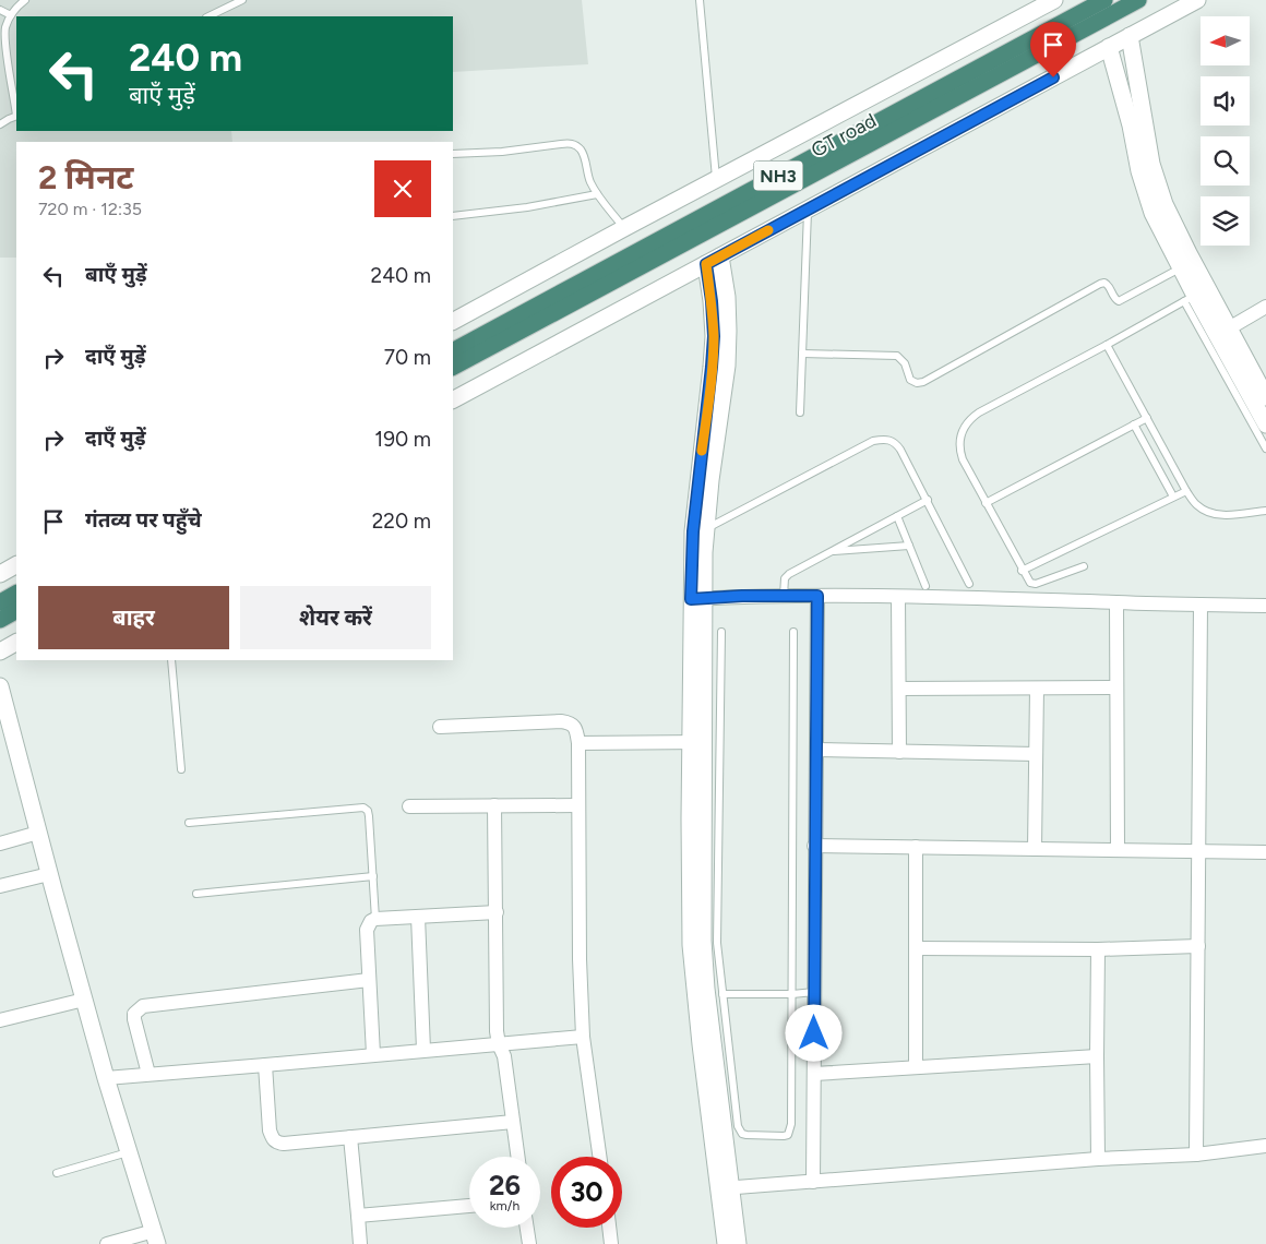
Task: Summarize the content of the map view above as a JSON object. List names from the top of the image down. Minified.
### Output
{"streets":{"highway":["GT road","NH3"]},"north":"left","page":{"turn":["240 m","बाएँ मुड़ें"],"heading":["2 मिनट","720 m · 12:35"],"list":[{"name":"बाएँ मुड़ें","value":"240 m"},{"name":"दाएँ मुड़ें","value":"70 m"},{"name":"दाएँ मुड़ें","value":"190 m"},{"name":"गंतव्य पर पहुँचे","value":"220 m"}],"buttons":["बाहर","शेयर करें"],"speed":"26 km/h","limit":"30"}}
